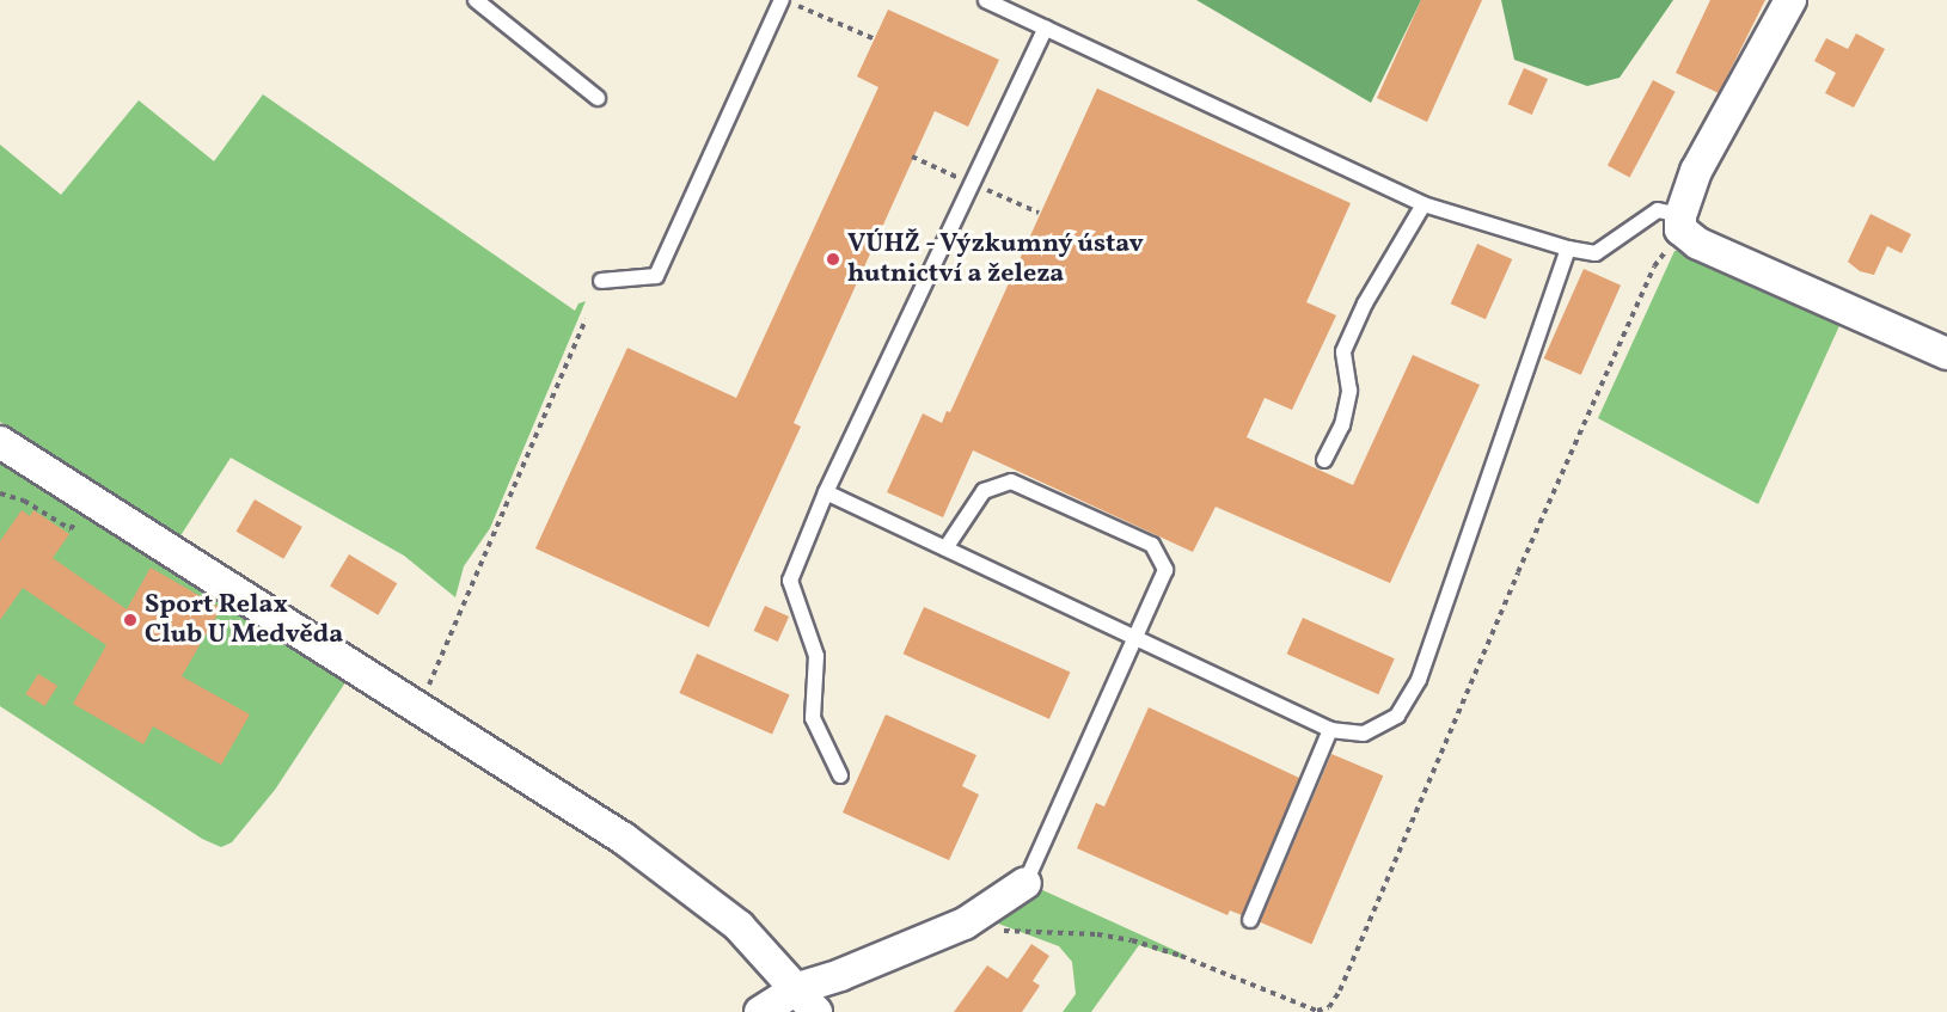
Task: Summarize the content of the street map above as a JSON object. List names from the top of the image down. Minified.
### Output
{"places":["VÚHŽ - Výzkumný ústav hutnictví a železa","Sport Relax Club U Medvěda"]}
